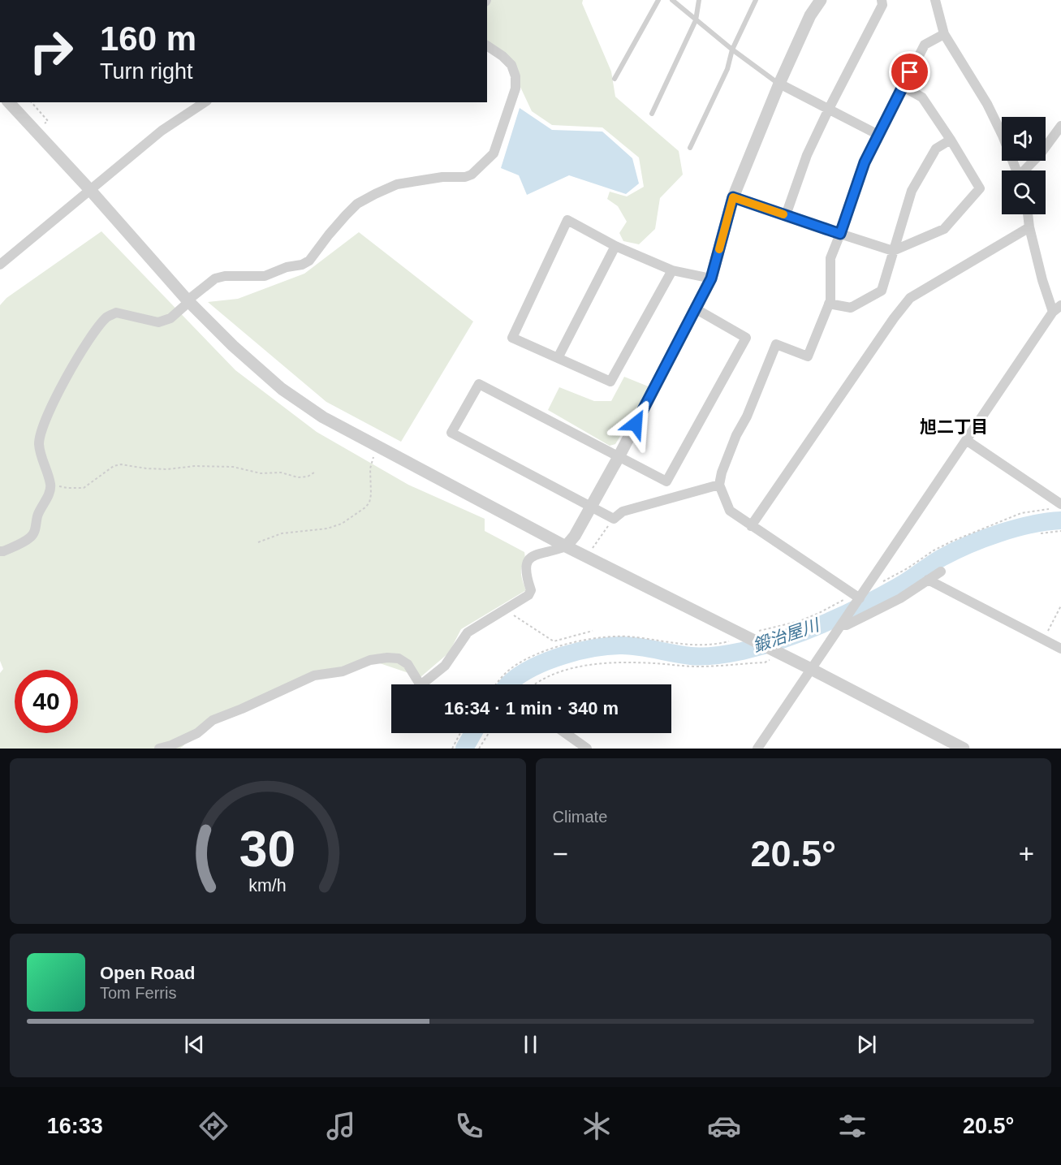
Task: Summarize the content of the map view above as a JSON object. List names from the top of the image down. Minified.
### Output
{"districts":["旭二丁目"],"water":["鍛治屋川"],"page":{"turn":["160 m","Turn right"],"limit":"40","trip":"16:34 · 1 min · 340 m","tile":"Climate","heat":["−","20.5°","+"],"song":["Open Road","Tom Ferris"],"tabs":["16:33","20.5°"],"gauge":["30","km/h"]}}
